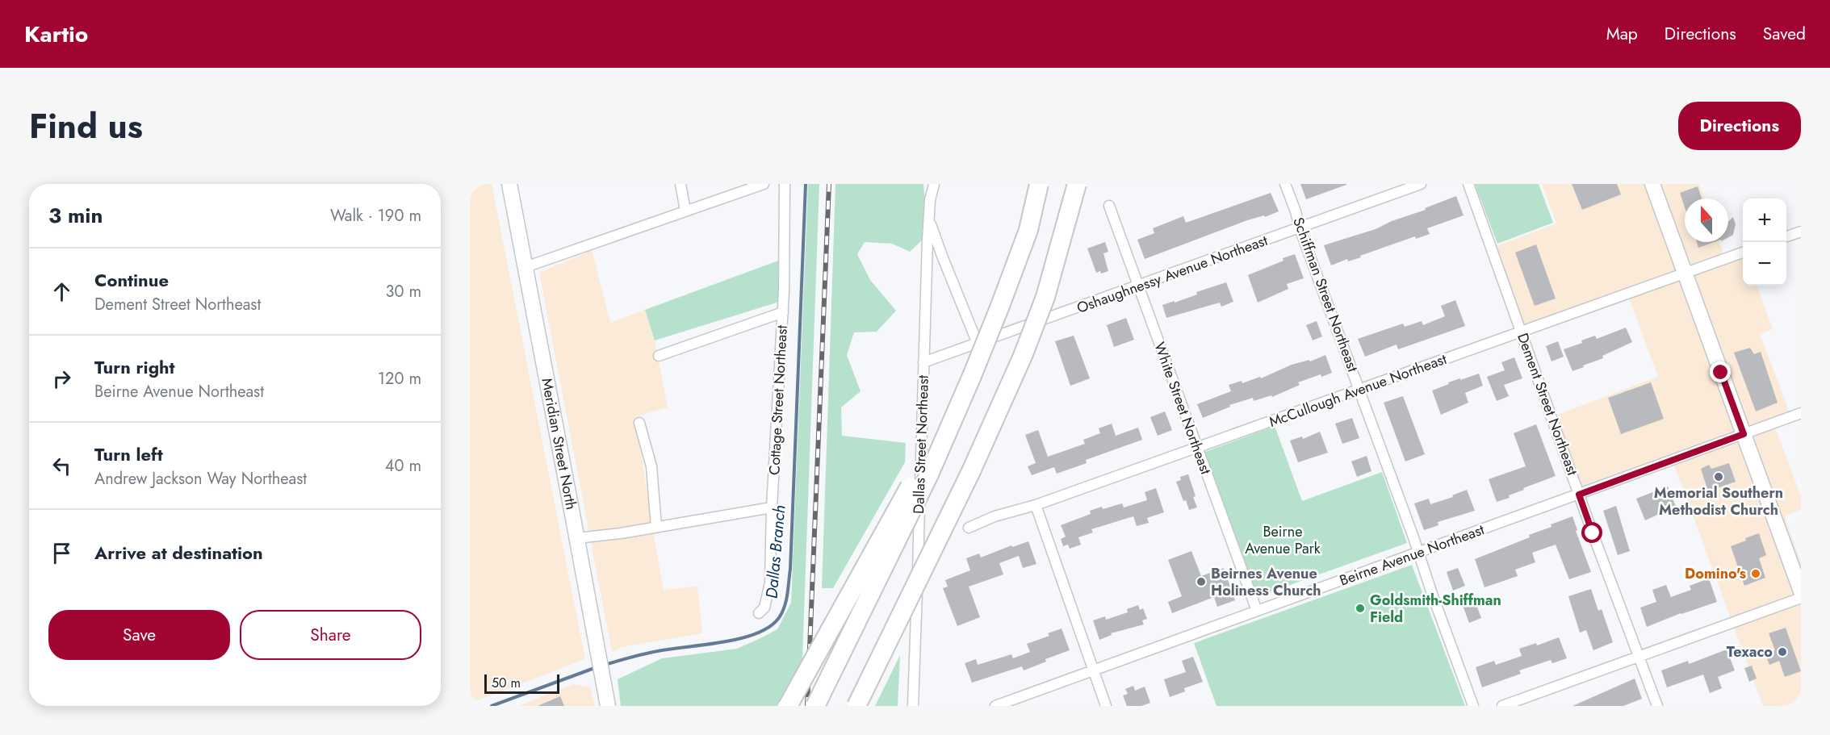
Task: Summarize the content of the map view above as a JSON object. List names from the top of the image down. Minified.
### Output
{"streets":{"street":["Oshaughnessy Avenue Northeast","Schiffman Street Northeast","McCullough Avenue Northeast","Cottage Street Northeast","Dement Street Northeast","White Street Northeast","Meridian Street North","Dallas Street Northeast","Beirne Avenue Northeast"]},"crossings":[["Oshaughnessy Avenue Northeast","Schiffman Street Northeast"],["Oshaughnessy Avenue Northeast","White Street Northeast"],["Oshaughnessy Avenue Northeast","Dallas Street Northeast"],["Schiffman Street Northeast","McCullough Avenue Northeast"],["Schiffman Street Northeast","Beirne Avenue Northeast"],["McCullough Avenue Northeast","Dement Street Northeast"],["McCullough Avenue Northeast","White Street Northeast"],["Dement Street Northeast","Beirne Avenue Northeast"],["White Street Northeast","Beirne Avenue Northeast"]],"water":["Dallas Branch"],"parks":["Beirne Avenue Park"],"places":["Memorial Southern Methodist Church","Domino's","Beirnes Avenue Holiness Church","Goldsmith-Shiffman Field","Texaco"],"scale_bar":"50 m","north":"top","page":{"header":"Kartio","nav":["Map","Directions","Saved"],"title":"Find us","buttons":["Directions",["Save","Share"]],"heading":["3 min","Walk · 190 m"],"map_buttons":["+","−"],"list":[["Continue","Dement Street Northeast","30 m"],["Turn right","Beirne Avenue Northeast","120 m"],["Turn left","Andrew Jackson Way Northeast","40 m"],"Arrive at destination"],"scale":"50 m"}}
